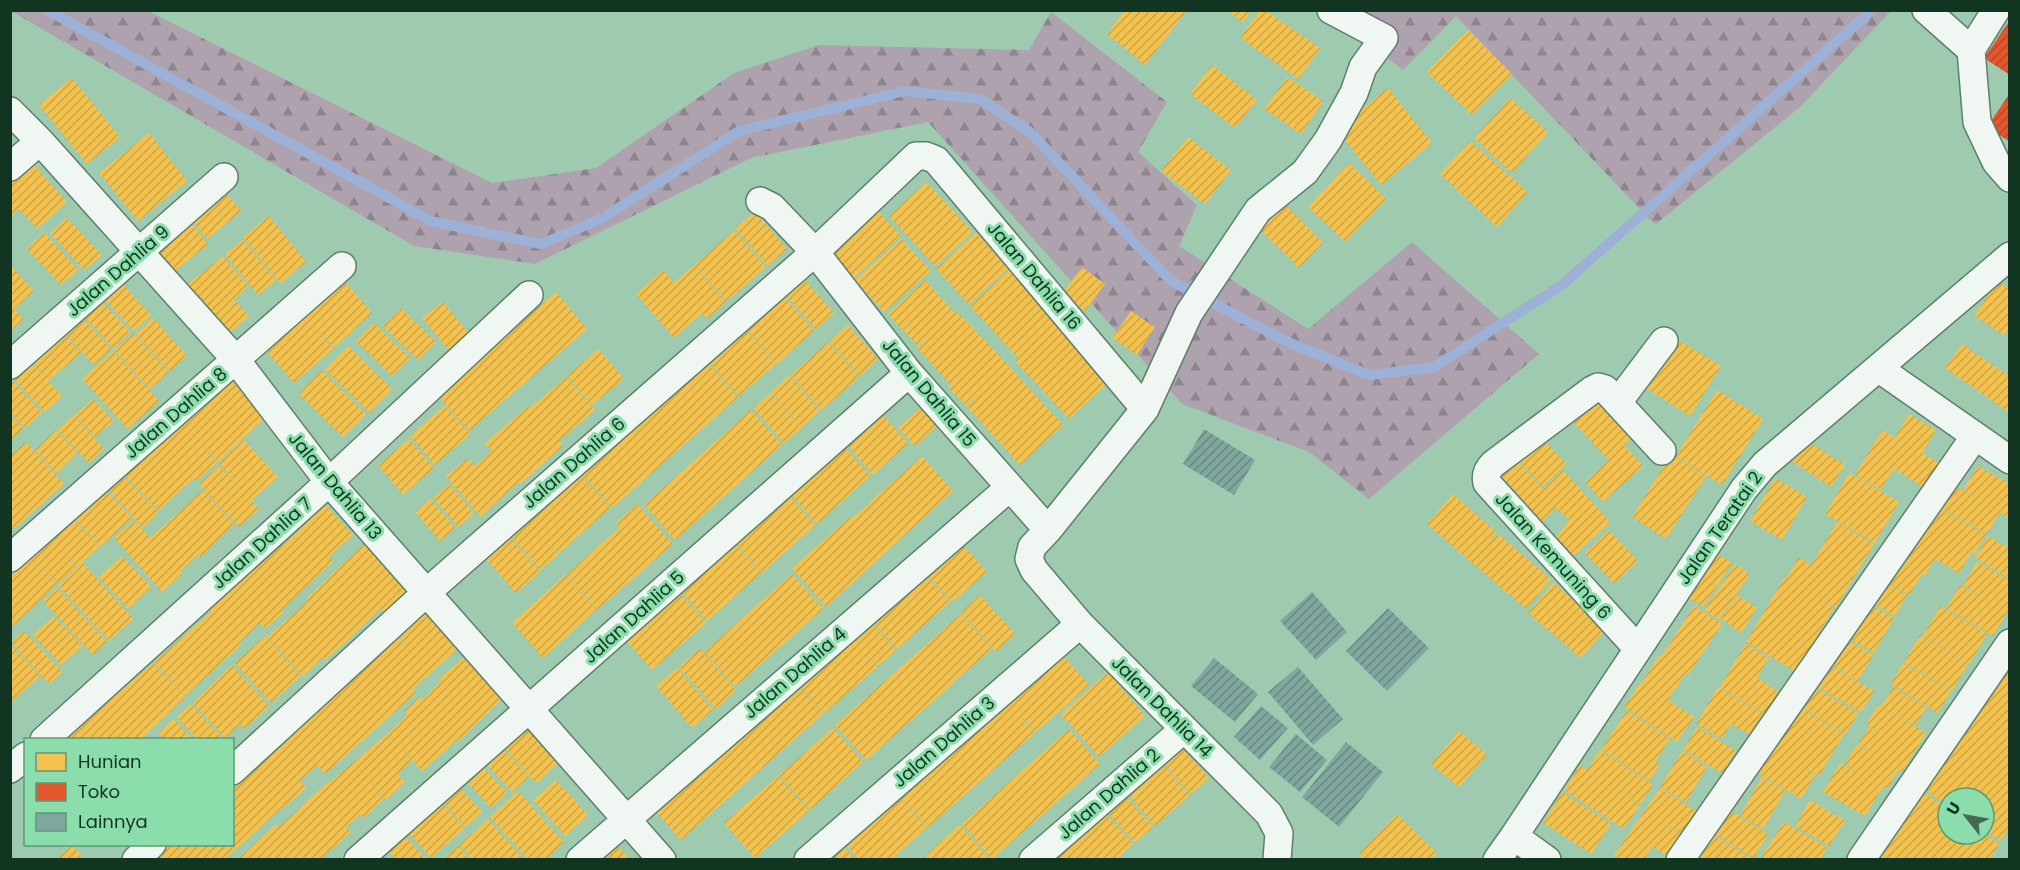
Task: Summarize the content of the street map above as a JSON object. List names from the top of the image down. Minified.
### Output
{"streets":{"street":["Jalan Dahlia 9","Jalan Dahlia 16","Jalan Dahlia 15","Jalan Dahlia 8","Jalan Dahlia 6","Jalan Dahlia 13","Jalan Teratai 2","Jalan Dahlia 7","Jalan Kemuning 6","Jalan Dahlia 5","Jalan Dahlia 4","Jalan Dahlia 14","Jalan Dahlia 3","Jalan Dahlia 2"]},"crossings":[["Jalan Dahlia 9","Jalan Dahlia 13"],["Jalan Dahlia 16","Jalan Dahlia 6"],["Jalan Dahlia 15","Jalan Dahlia 6"],["Jalan Dahlia 15","Jalan Dahlia 5"],["Jalan Dahlia 15","Jalan Dahlia 4"],["Jalan Dahlia 15","Jalan Dahlia 14"],["Jalan Dahlia 8","Jalan Dahlia 13"],["Jalan Dahlia 6","Jalan Dahlia 13"],["Jalan Dahlia 13","Jalan Dahlia 7"],["Jalan Dahlia 13","Jalan Dahlia 5"],["Jalan Dahlia 13","Jalan Dahlia 4"],["Jalan Teratai 2","Jalan Kemuning 6"],["Jalan Dahlia 14","Jalan Dahlia 3"],["Jalan Dahlia 14","Jalan Dahlia 2"]],"legend":["Hunian","Toko","Lainnya"],"north":"top left"}
